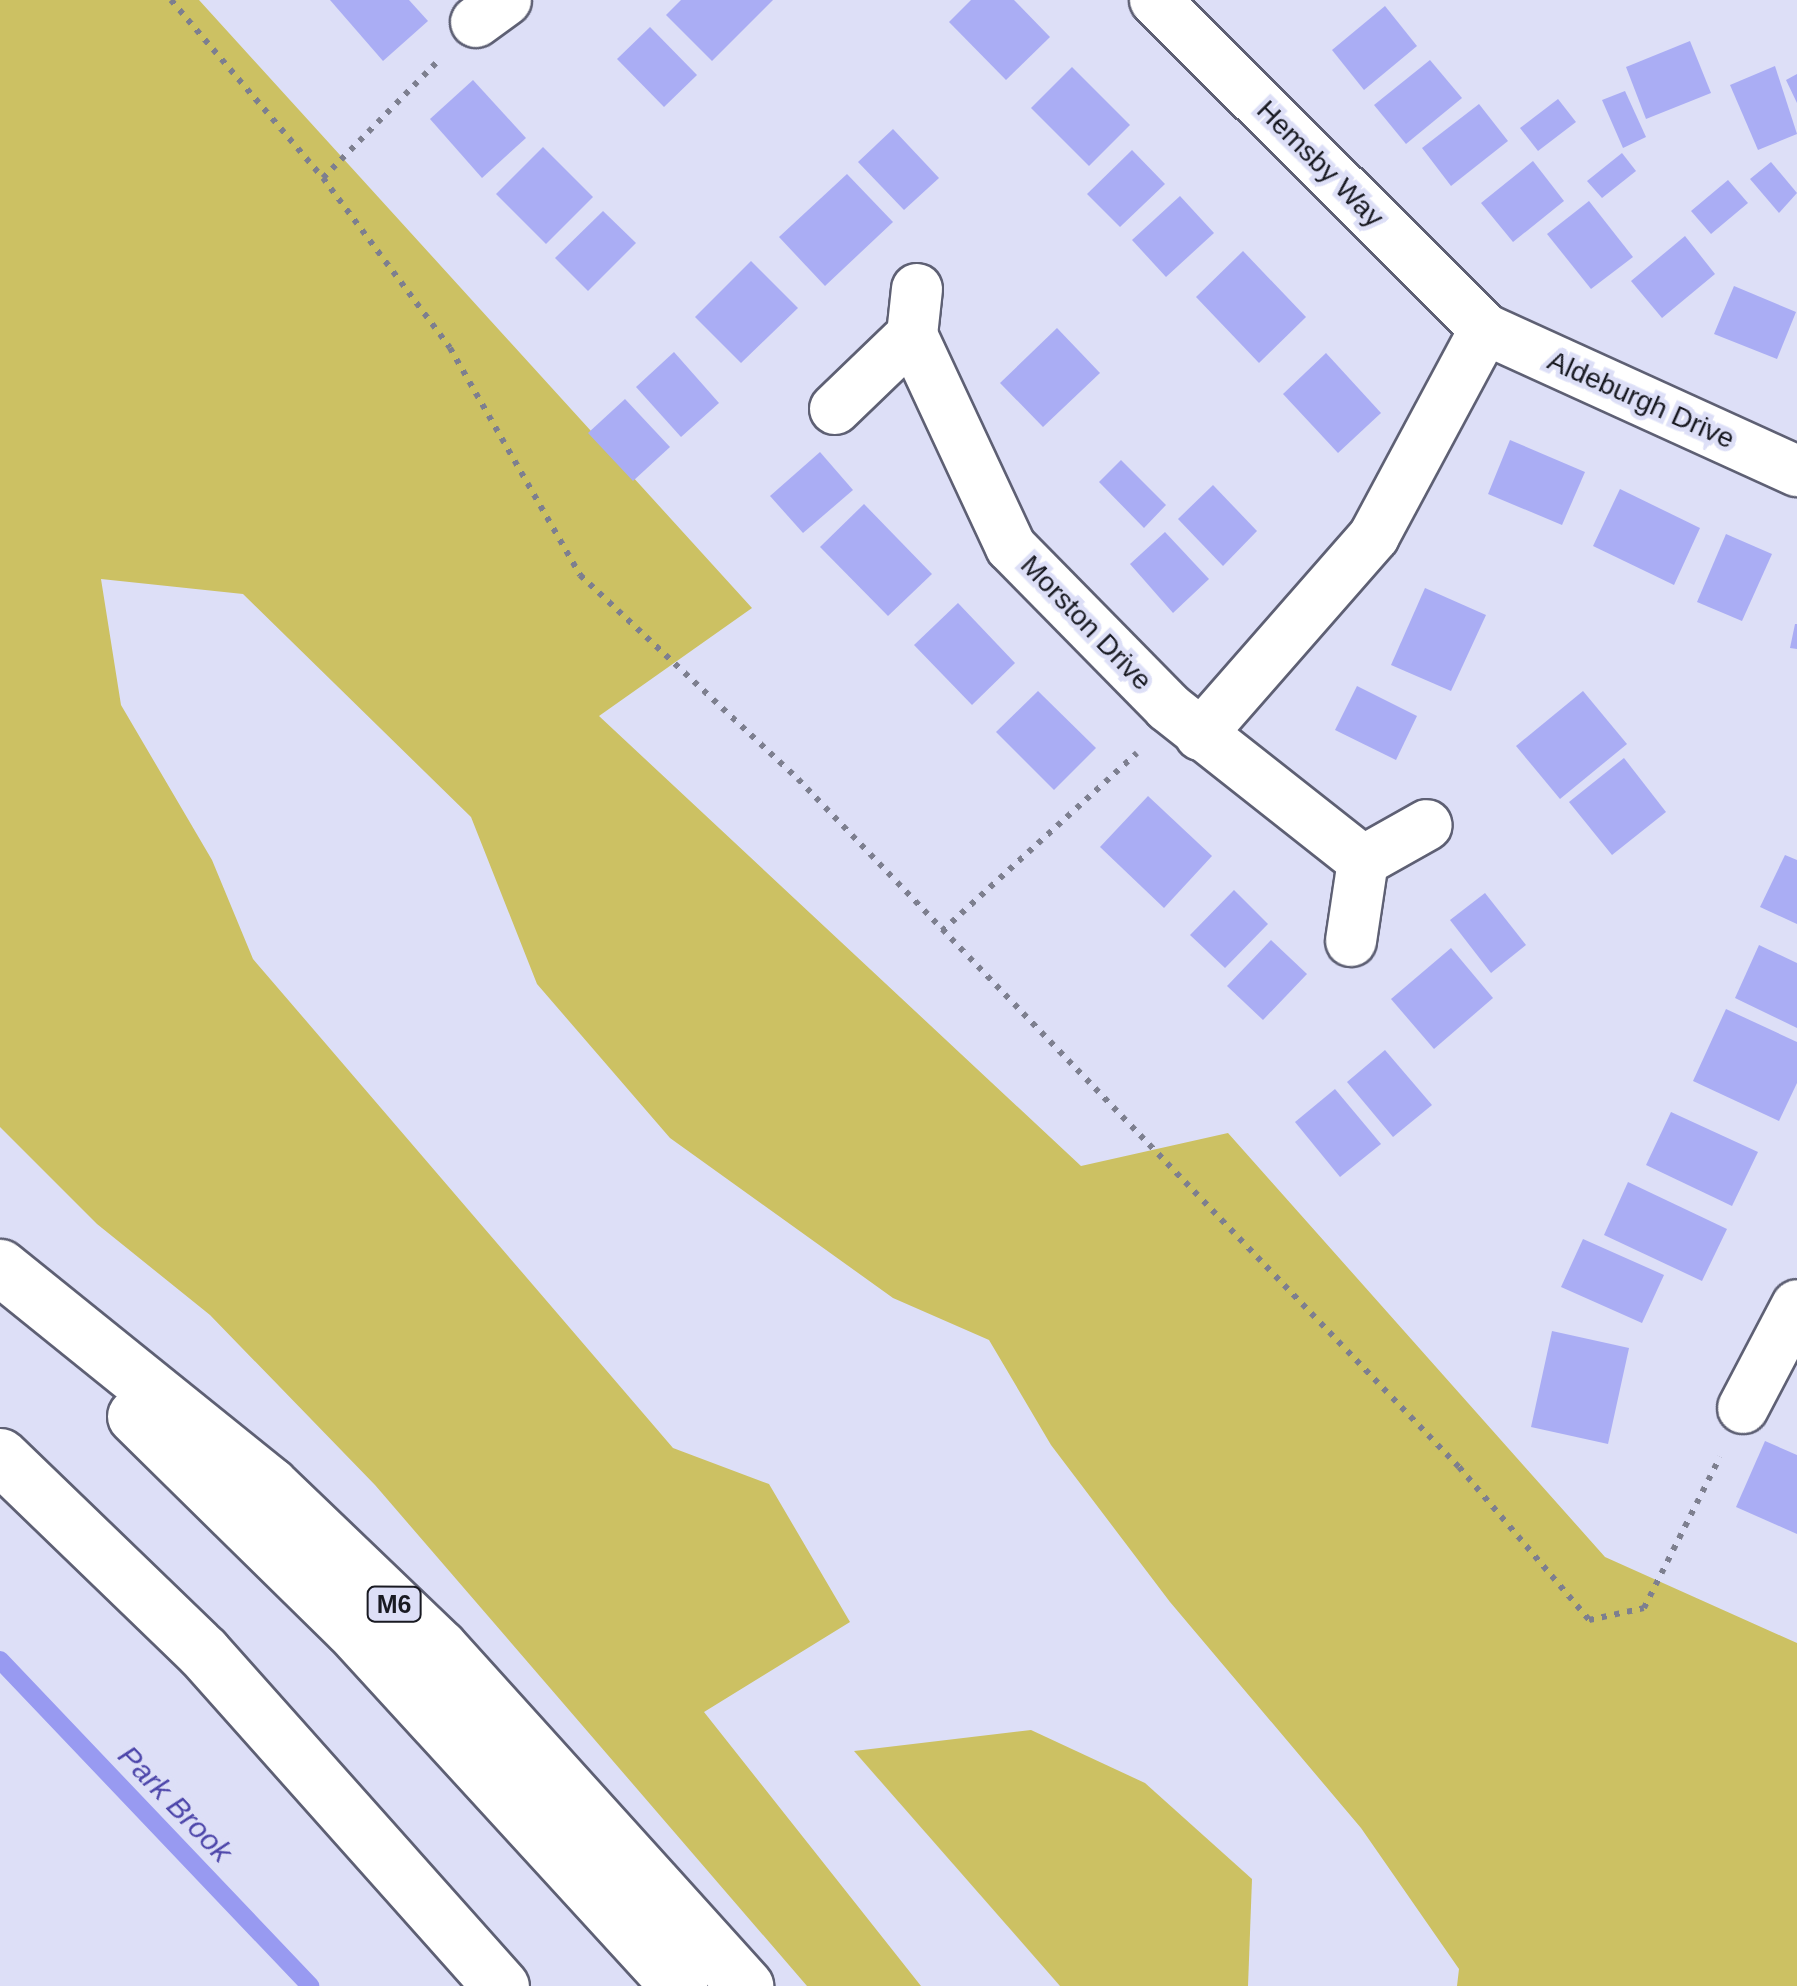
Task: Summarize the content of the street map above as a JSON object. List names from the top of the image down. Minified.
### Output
{"streets":{"highway":["M6"],"street":["Hemsby Way","Aldeburgh Drive","Morston Drive"]},"crossings":[["Hemsby Way","Aldeburgh Drive"]],"water":["Park Brook"]}
